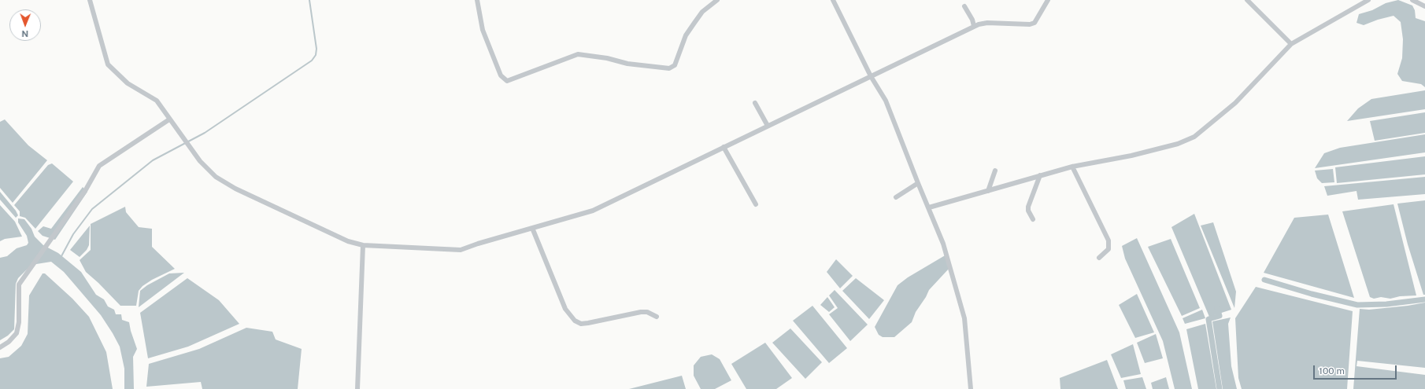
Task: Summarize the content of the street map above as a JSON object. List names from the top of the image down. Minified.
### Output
{"scale_bar":"100 m","north":"bottom"}
